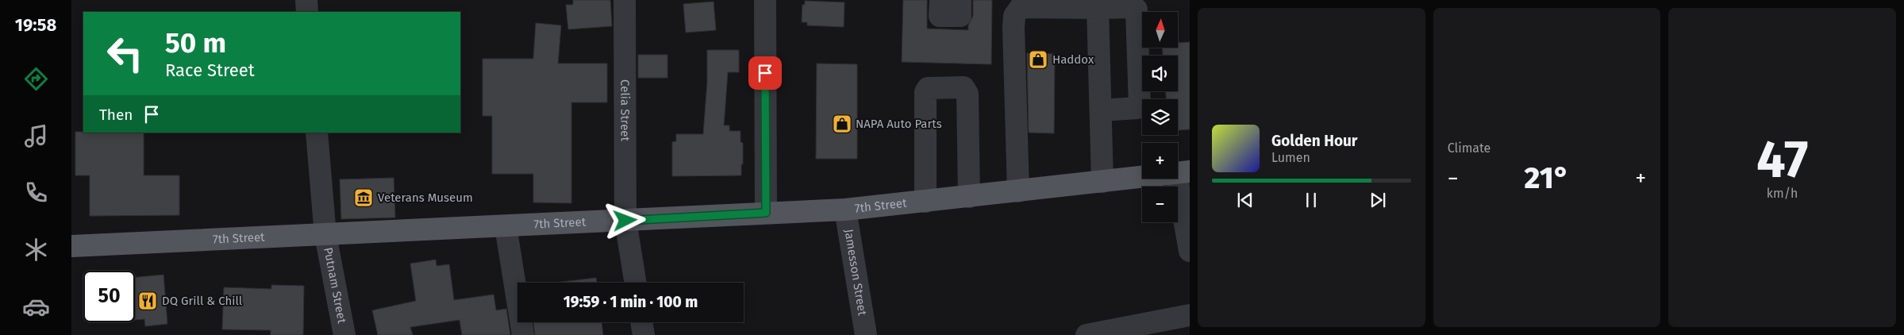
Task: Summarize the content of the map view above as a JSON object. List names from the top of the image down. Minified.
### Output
{"streets":{"main road":["7th Street"],"street":["Celia Street","Jamesson Street","Putnam Street"]},"crossings":[["Celia Street","7th Street"],["7th Street","Jamesson Street"],["7th Street","Putnam Street"]],"places":{"shop":["Haddox","NAPA Auto Parts"],"museum":["Veterans Museum"],"restaurant":["DQ Grill & Chill"]},"north":"top","page":{"tabs":"19:58","tile":["Climate",["47","km/h"]],"map_buttons":["+","−"],"turn":["50 m","Race Street"],"then":"Then","song":["Golden Hour","Lumen"],"heat":["−","21°","+"],"limit":"50","trip":"19:59 · 1 min · 100 m"}}
